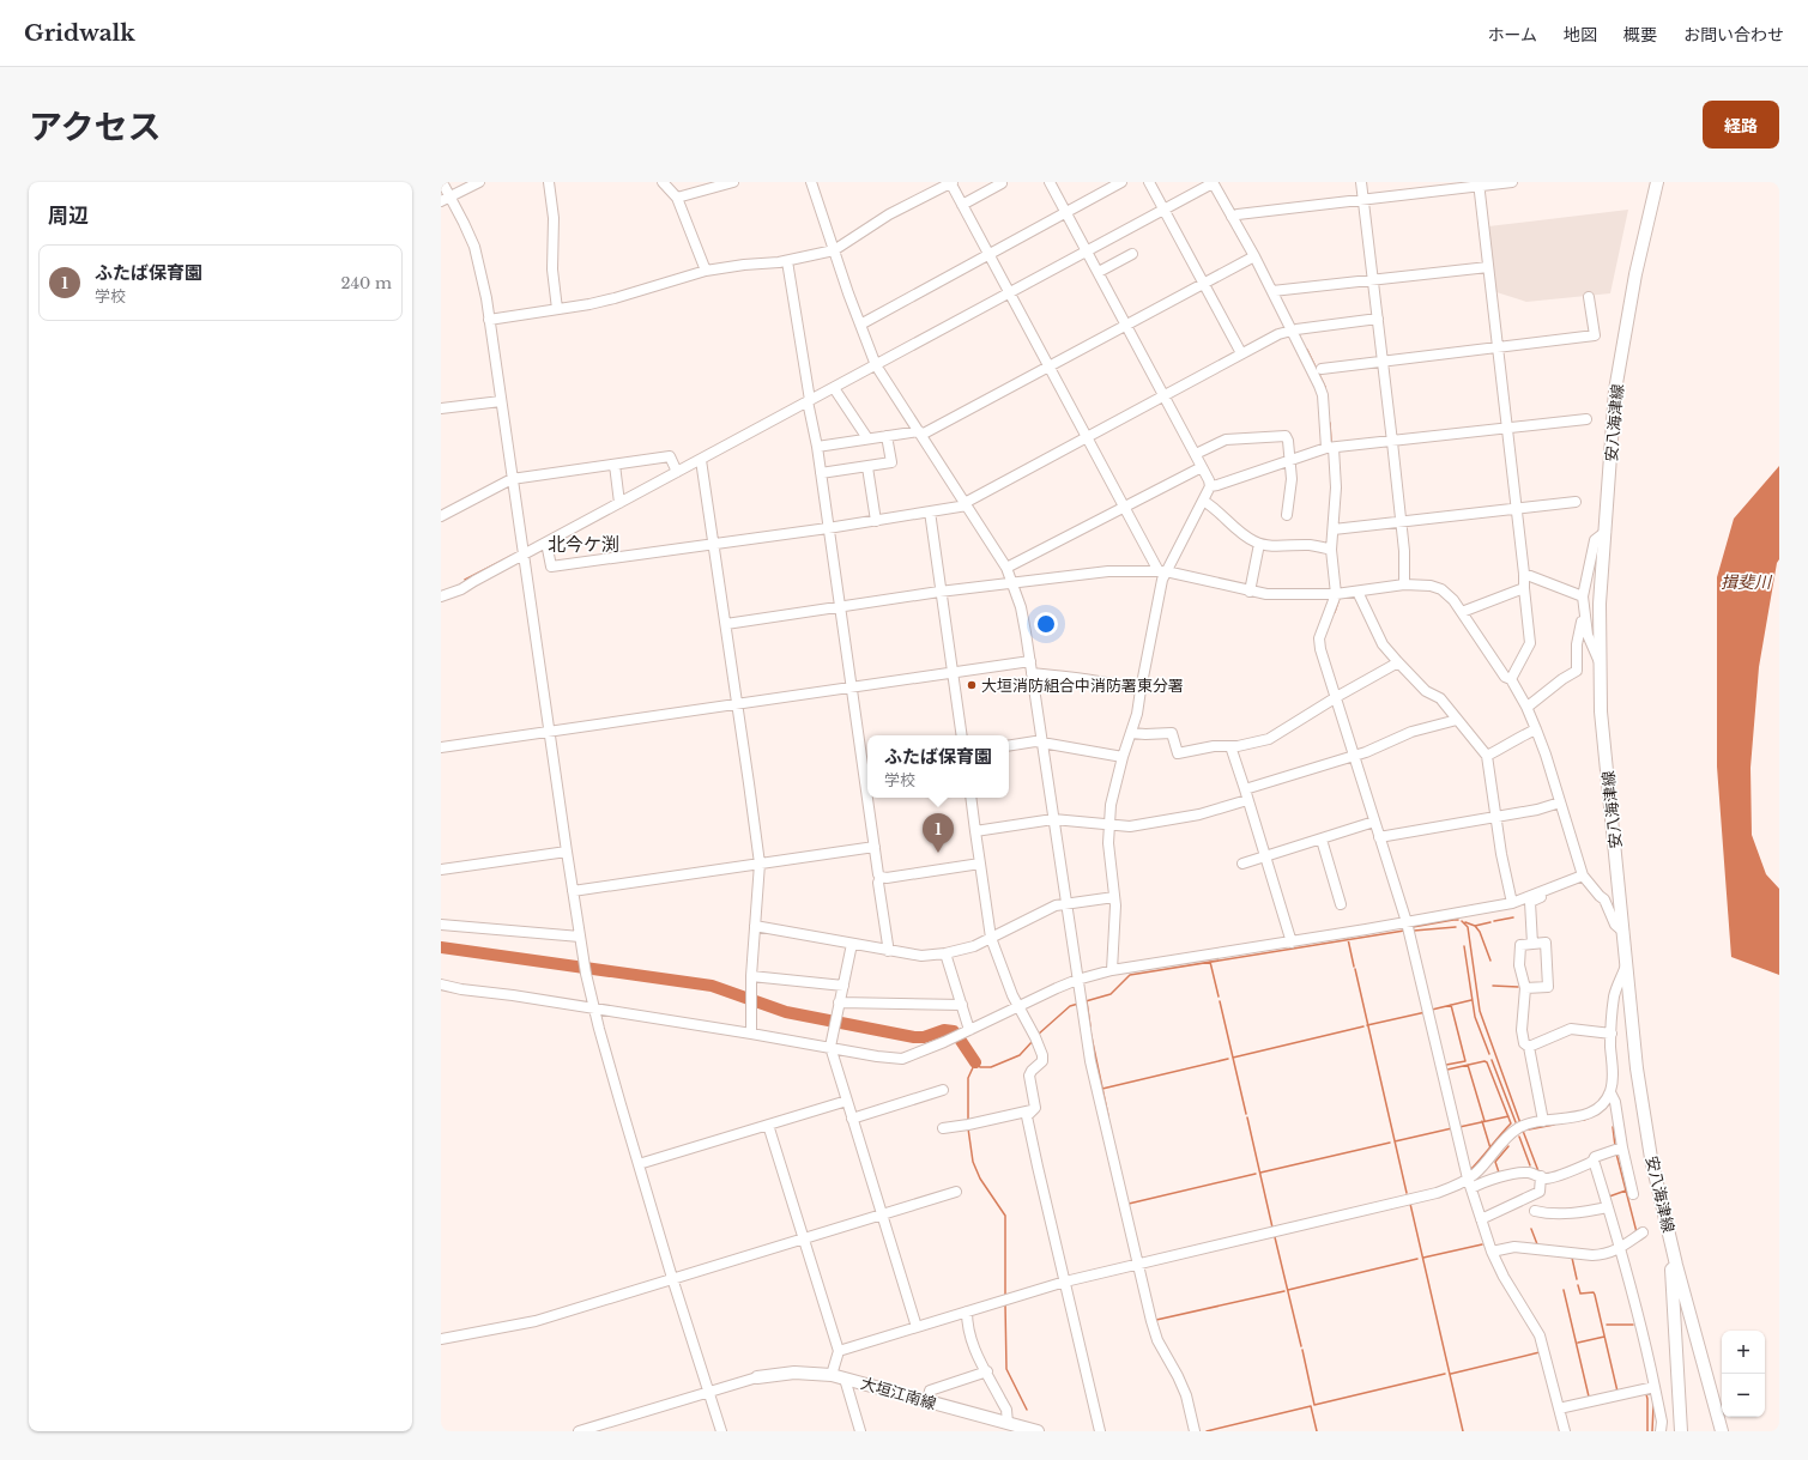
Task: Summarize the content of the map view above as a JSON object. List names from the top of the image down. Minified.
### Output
{"streets":{"main road":["安八海津線","大垣江南線"]},"districts":["北今ケ渕"],"water":["揖斐川"],"places":["大垣消防組合中消防署東分署"],"page":{"header":"Gridwalk","nav":["ホーム","地図","概要","お問い合わせ"],"title":"アクセス","buttons":"経路","heading":"周辺","list":[{"mark":"1","name":"ふたば保育園","note":"学校","value":"240 m"}],"popup":["ふたば保育園","学校"],"pins":"1","map_buttons":["+","−"]}}
